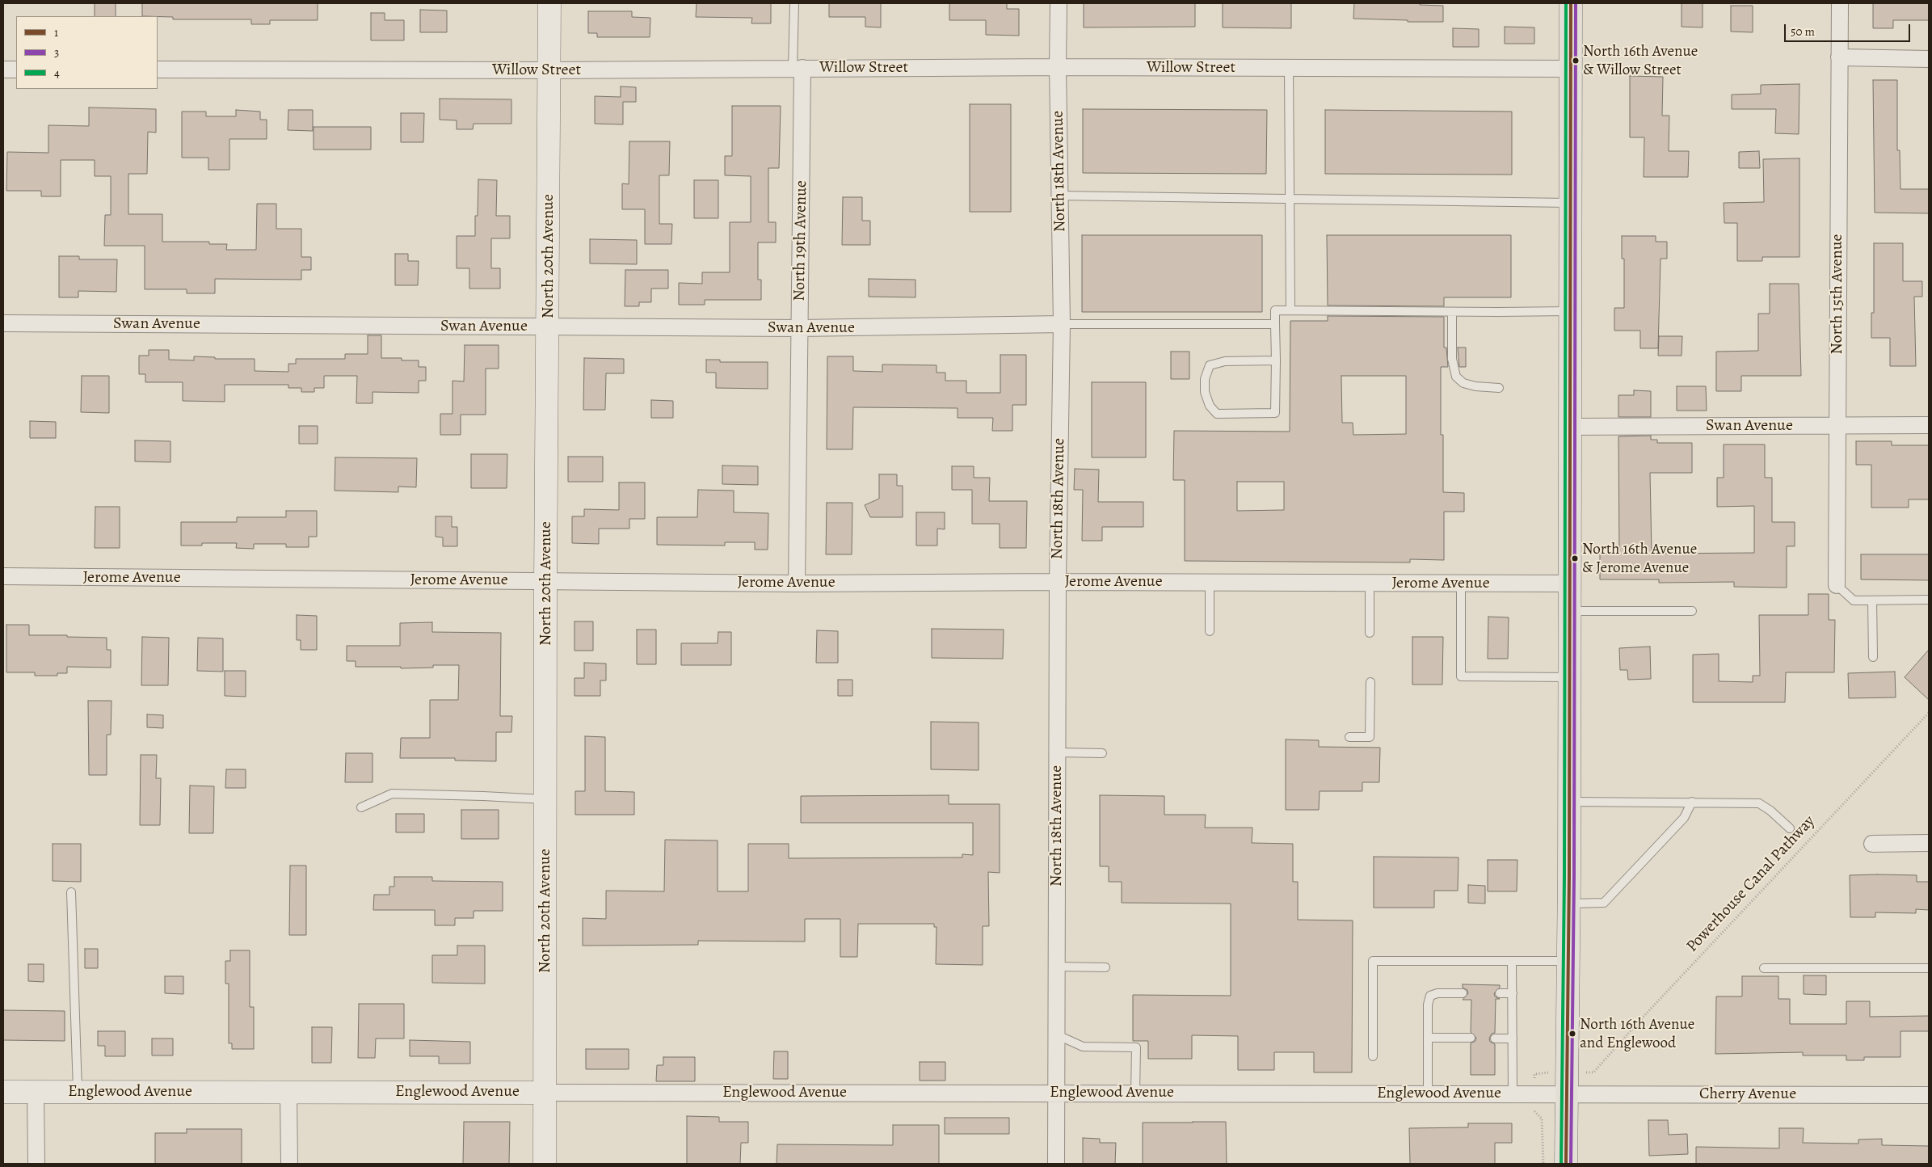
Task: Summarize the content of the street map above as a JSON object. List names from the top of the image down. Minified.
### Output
{"streets":{"street":["Willow Street","North 18th Avenue","North 19th Avenue","North 20th Avenue","North 15th Avenue","Swan Avenue","Jerome Avenue","Englewood Avenue","Cherry Avenue"],"path":["Powerhouse Canal Pathway"]},"crossings":[["Willow Street","North 18th Avenue"],["Willow Street","North 19th Avenue"],["Willow Street","North 20th Avenue"],["North 18th Avenue","Swan Avenue"],["North 18th Avenue","Jerome Avenue"],["North 18th Avenue","Englewood Avenue"],["North 19th Avenue","Swan Avenue"],["North 19th Avenue","Jerome Avenue"],["North 20th Avenue","Swan Avenue"],["North 20th Avenue","Jerome Avenue"],["North 20th Avenue","Englewood Avenue"],["North 15th Avenue","Swan Avenue"],["Englewood Avenue","Cherry Avenue"]],"places":["North 16th Avenue & Willow Street","North 16th Avenue & Jerome Avenue","North 16th Avenue and Englewood"],"lines":["transit line 1","transit line 3","transit line 4"],"legend":["1","3","4"],"scale_bar":"50 m"}
